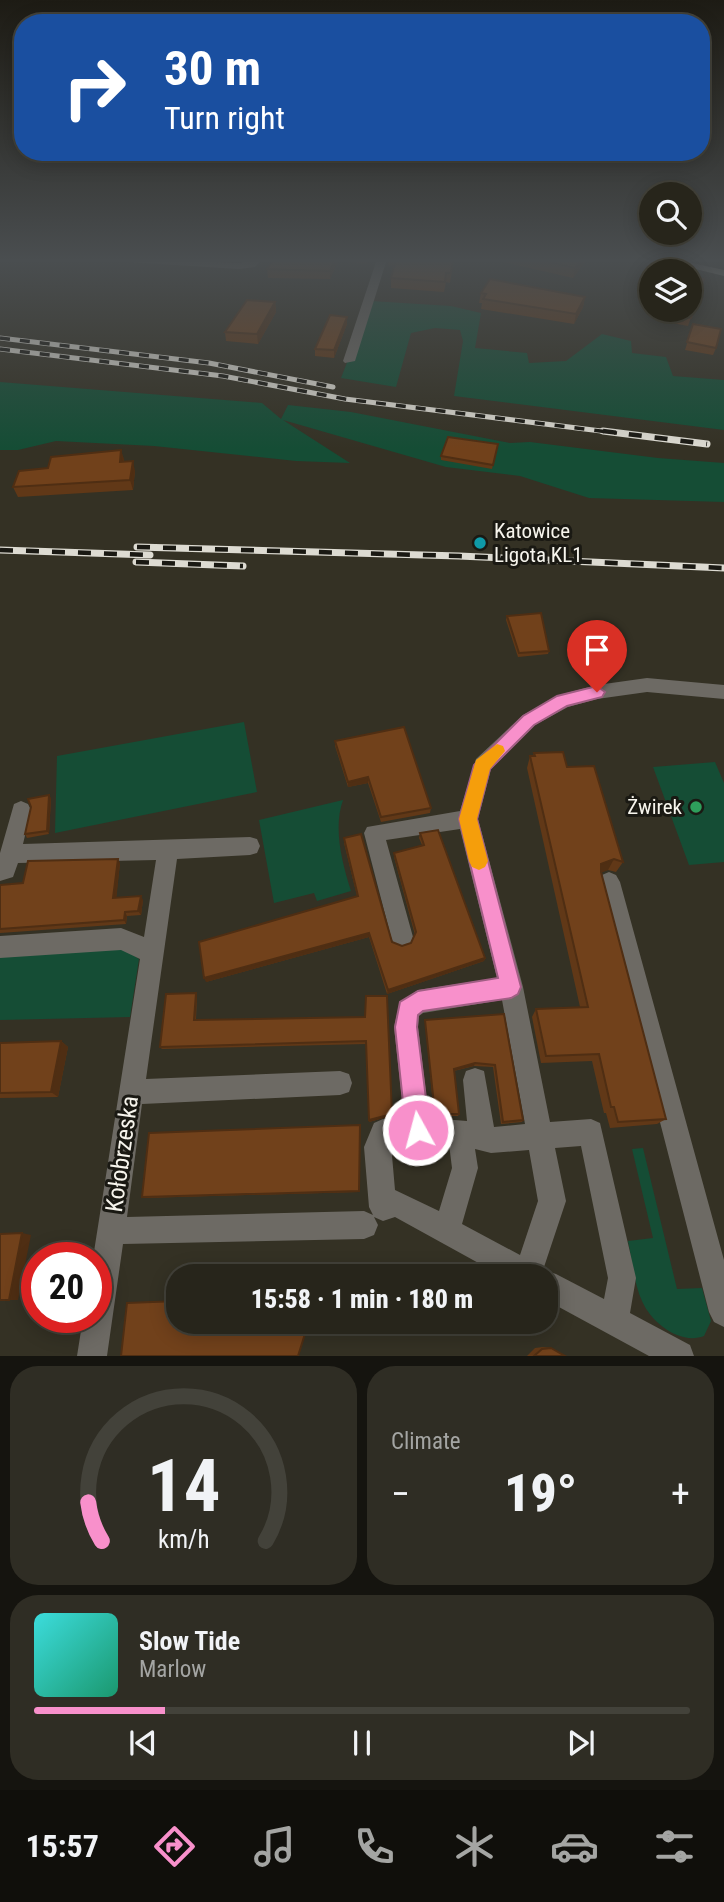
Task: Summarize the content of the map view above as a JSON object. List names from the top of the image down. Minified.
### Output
{"streets":{"street":["Kołobrzeska"]},"places":["Katowice Ligota KL1","Żwirek"],"page":{"turn":["30 m","Turn right"],"limit":"20","trip":"15:58 · 1 min · 180 m","tile":"Climate","heat":["−","19°","+"],"song":["Slow Tide","Marlow"],"tabs":"15:57","gauge":["14","km/h"]}}
